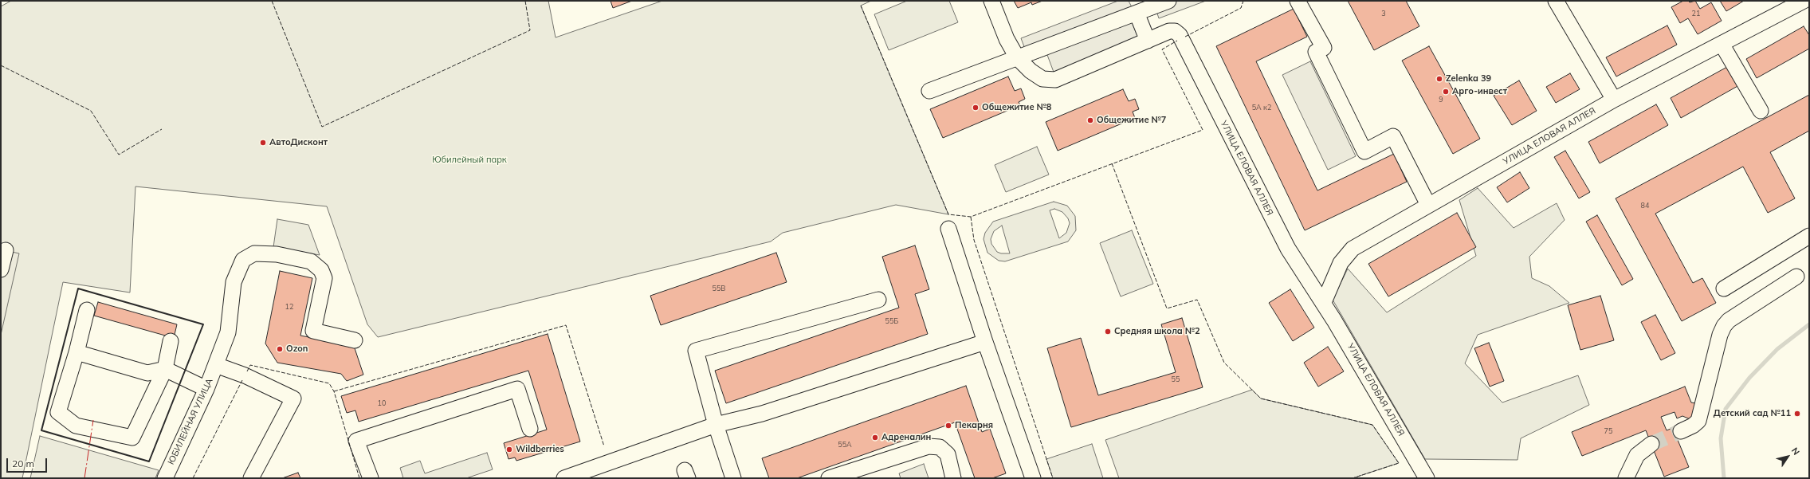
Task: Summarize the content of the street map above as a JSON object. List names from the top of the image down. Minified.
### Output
{"streets":{"street":["УЛИЦА ЕЛОВАЯ АЛЛЕЯ","ЮБИЛЕЙНАЯ УЛИЦА"]},"parks":["Юбилейный парк"],"places":["Zelenka 39","Арго-инвест","Общежитие №8","Общежитие №7","АвтоДисконт","Средняя школа №2","Ozon","Детский сад №11","Пекарня","Адреналин","Wildberries"],"house_numbers":["3","21","9","5А к2","84","55В","12","55Б","55","10","75","55А"],"scale_bar":"20 m","north":"top right"}
